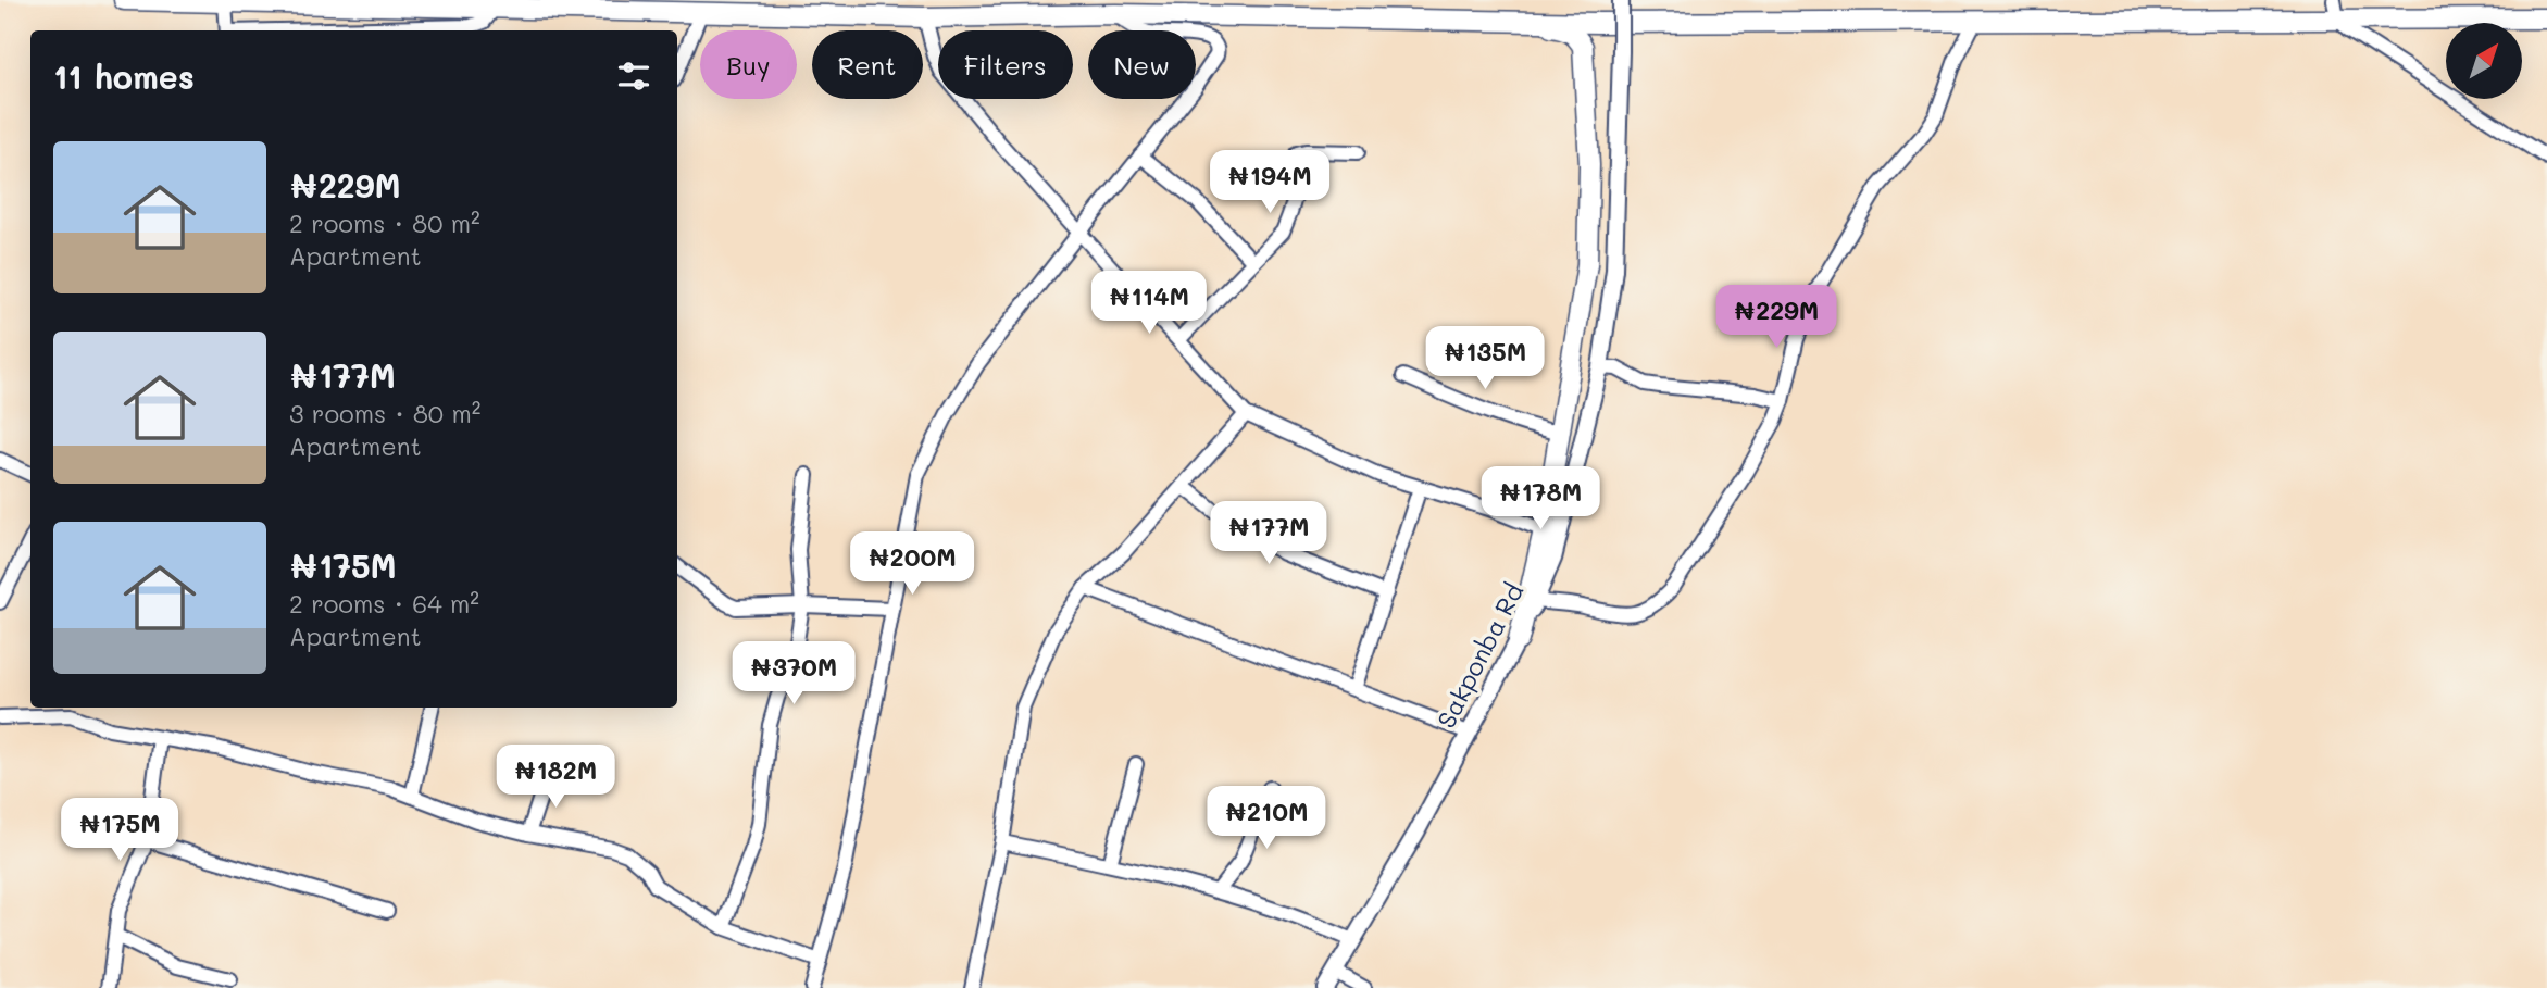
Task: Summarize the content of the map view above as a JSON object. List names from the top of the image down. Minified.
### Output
{"streets":{"main road":["Sakponba Rd"]},"north":"top right","page":{"chip":["Buy","Rent","Filters","New"],"heading":"11 homes","list":[{"name":"₦229M","note":"2 rooms · 80 m² · Apartment"},{"name":"₦177M","note":"3 rooms · 80 m² · Apartment"},{"name":"₦175M","note":"2 rooms · 64 m² · Apartment"}],"price":["₦194M","₦114M","₦229M","₦135M","₦178M","₦177M","₦200M","₦370M","₦182M","₦210M","₦175M"]}}
